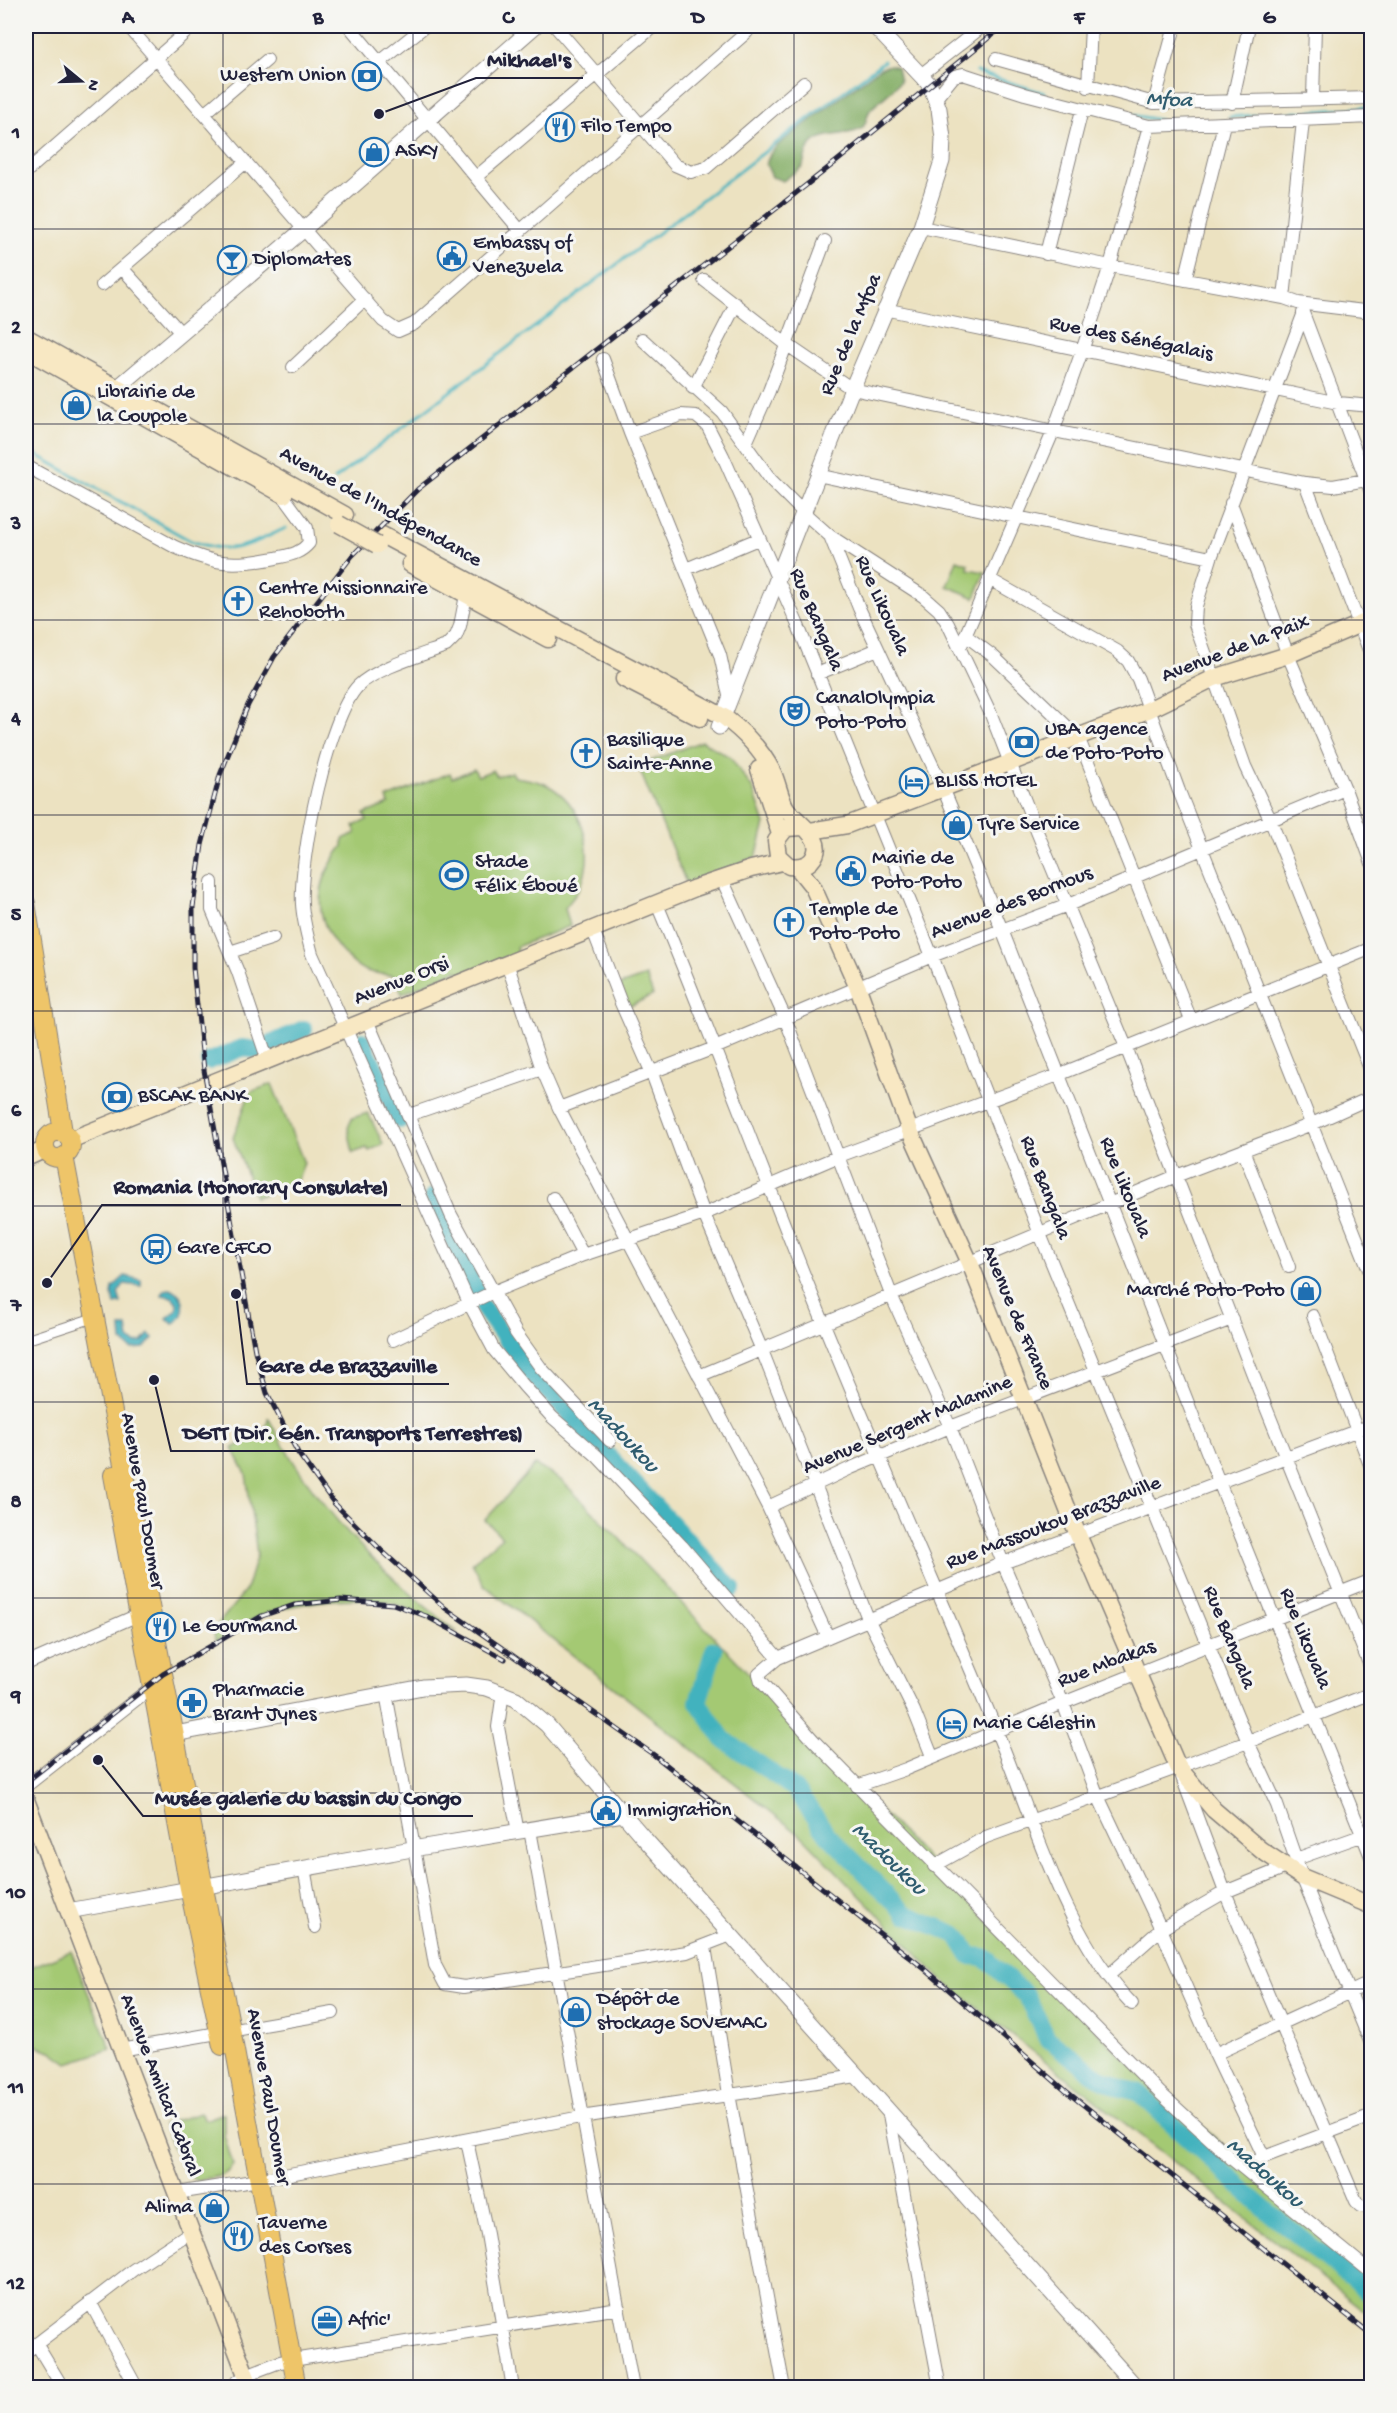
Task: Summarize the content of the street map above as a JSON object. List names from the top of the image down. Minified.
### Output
{"streets":{"main road":["Avenue de l'Indépendance","Avenue de la Paix","Avenue Orsi","Avenue de France","Avenue Paul Doumer","Avenue Amilcar Cabral"],"street":["Rue de la Mfoa","Rue des Sénégalais","Rue Likouala","Rue Bangala","Avenue des Bornous","Avenue Sergent Malamine","Rue Massoukou Brazzaville","Rue Mbakas"]},"crossings":[["Rue de la Mfoa","Rue des Sénégalais"],["Rue de la Mfoa","Avenue de l'Indépendance"],["Rue de la Mfoa","Rue Bangala"],["Avenue de l'Indépendance","Avenue Orsi"],["Avenue de l'Indépendance","Avenue de France"],["Rue Likouala","Avenue de la Paix"],["Rue Likouala","Avenue des Bornous"],["Rue Likouala","Avenue Sergent Malamine"],["Rue Likouala","Rue Massoukou Brazzaville"],["Rue Likouala","Rue Mbakas"],["Rue Bangala","Avenue de la Paix"],["Rue Bangala","Avenue des Bornous"],["Rue Bangala","Avenue de France"],["Rue Bangala","Avenue Sergent Malamine"],["Rue Bangala","Rue Massoukou Brazzaville"],["Rue Bangala","Rue Mbakas"],["Avenue des Bornous","Avenue de France"],["Avenue Orsi","Avenue de France"],["Avenue Orsi","Avenue Paul Doumer"],["Avenue de France","Avenue Sergent Malamine"],["Avenue de France","Rue Massoukou Brazzaville"],["Avenue de France","Rue Mbakas"],["Rue Massoukou Brazzaville","Rue Mbakas"]],"water":["Mfoa","Madoukou"],"places":{"bank":["Western Union","UBA agence de Poto-Poto","BSCAK BANK"],"other":["Mikhael's","Romania (Honorary Consulate)","Gare de Brazzaville","DGTT (Dir. Gén. Transports Terrestres)","Musée galerie du bassin du Congo"],"restaurant":["Filo Tempo","Le Gourmand","Taverne des Corses"],"shop":["ASKY","Librairie de la Coupole","Tyre Service","Marché Poto-Poto","Dépôt de stockage SOVEMAC","Alima"],"public building":["Embassy of Venezuela","Mairie de Poto-Poto","Immigration"],"bar":["Diplomates"],"church":["Centre Missionnaire Rehoboth","Basilique Sainte-Anne","Temple de Poto-Poto"],"theatre":["CanalOlympia Poto-Poto"],"hotel":["BLISS HOTEL","Marie Célestin"],"sports":["Stade Félix Éboué"],"bus stop":["Gare CFCO"],"pharmacy":["Pharmacie Brant Jynes"],"office":["Afric'"]},"north":"right","grid":{"columns":["A","B","C","D","E","F","G"],"rows":["1","2","3","4","5","6","7","8","9","10","11","12"]}}
